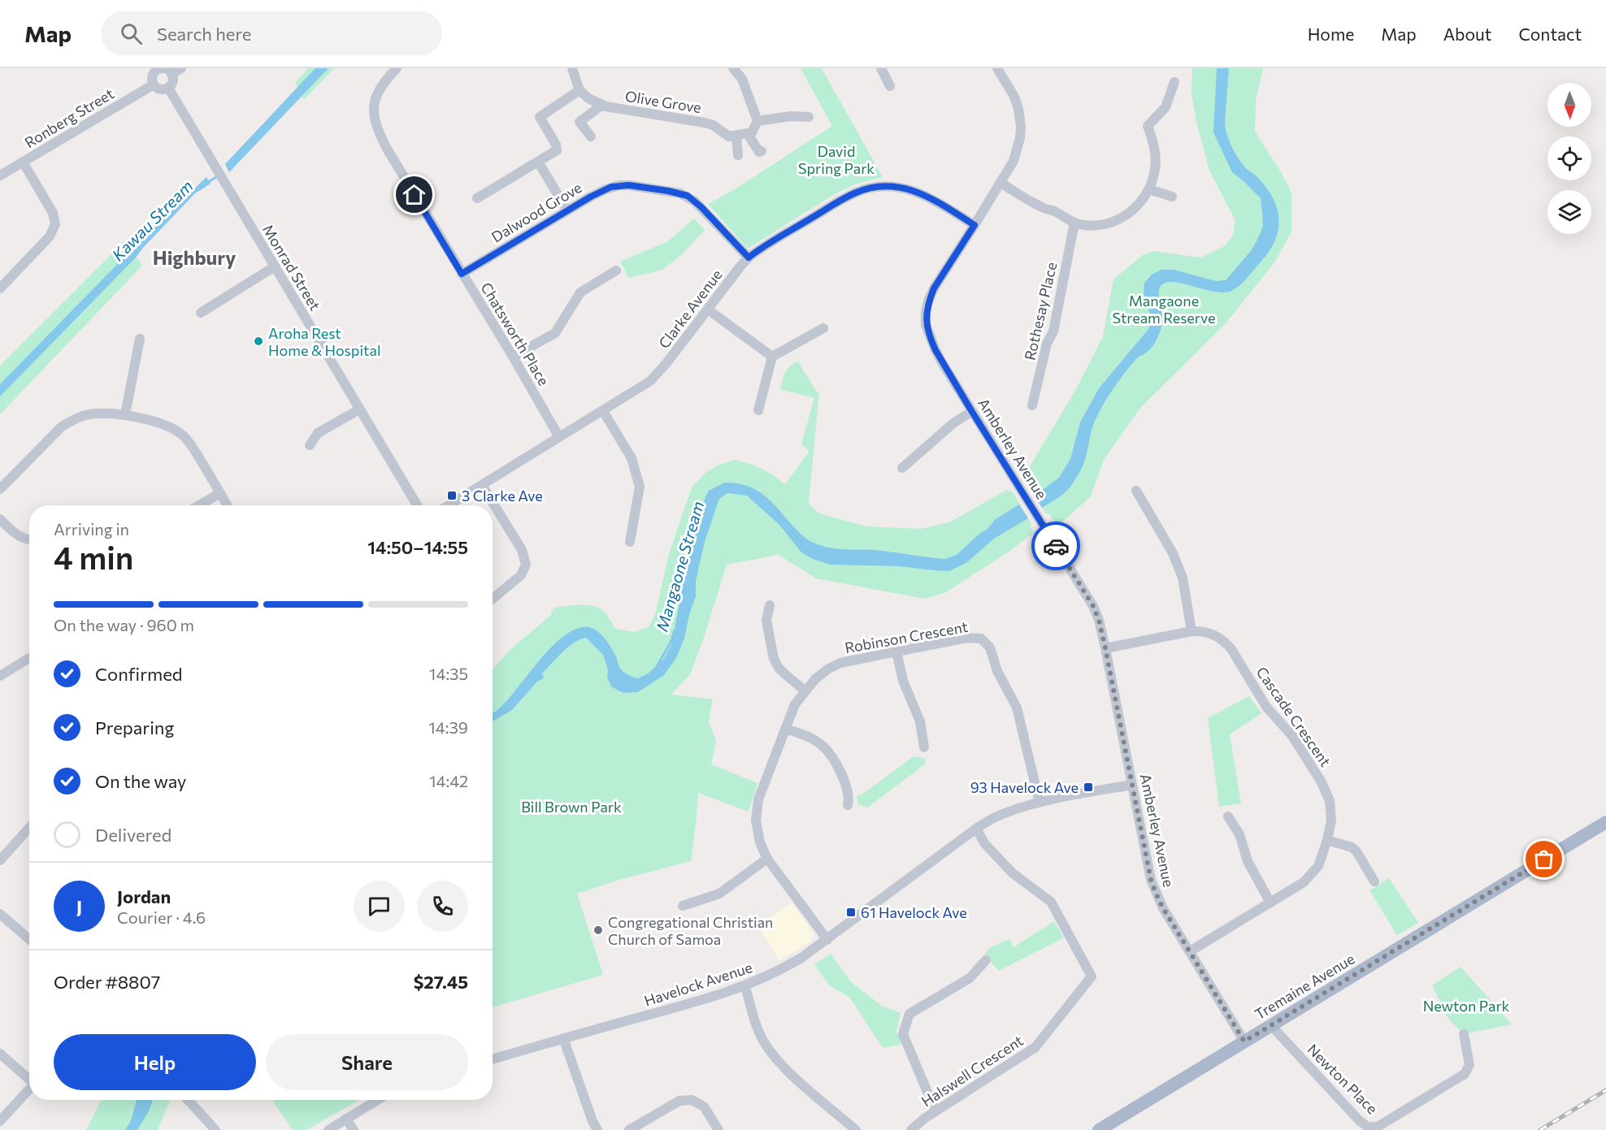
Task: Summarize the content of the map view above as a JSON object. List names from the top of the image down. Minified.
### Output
{"streets":{"main road":["Tremaine Avenue"],"street":["Olive Grove","Ronberg Street","Dalwood Grove","Monrad Street","Clarke Avenue","Rothesay Place","Chatsworth Place","Amberley Avenue","Robinson Crescent","Cascade Crescent","Havelock Avenue","Halswell Crescent","Newton Place"]},"crossings":[["Ronberg Street","Monrad Street"],["Dalwood Grove","Clarke Avenue"],["Dalwood Grove","Chatsworth Place"],["Clarke Avenue","Chatsworth Place"],["Clarke Avenue","Amberley Avenue"],["Amberley Avenue","Cascade Crescent"],["Amberley Avenue","Havelock Avenue"],["Amberley Avenue","Tremaine Avenue"],["Robinson Crescent","Havelock Avenue"],["Havelock Avenue","Halswell Crescent"],["Tremaine Avenue","Newton Place"]],"districts":["Highbury"],"water":["Kawau Stream","Mangaone Stream"],"parks":["David Spring Park","Mangaone Stream Reserve","Bill Brown Park","Newton Park"],"places":{"other":["Aroha Rest Home & Hospital","Congregational Christian Church of Samoa"],"transit":["3 Clarke Ave","93 Havelock Ave","61 Havelock Ave"]},"north":"bottom","page":{"header":"Map","search":"Search here","nav":["Home","Map","About","Contact"],"heading":["4 min","Arriving in","14:50–14:55"],"panel":["Jordan","Courier · 4.6","Order #8807","$27.45"],"bar":"On the way · 960 m","list":[["Confirmed","14:35"],["Preparing","14:39"],["On the way","14:42"],"Delivered"],"round":"J","buttons":["Help","Share"]}}
